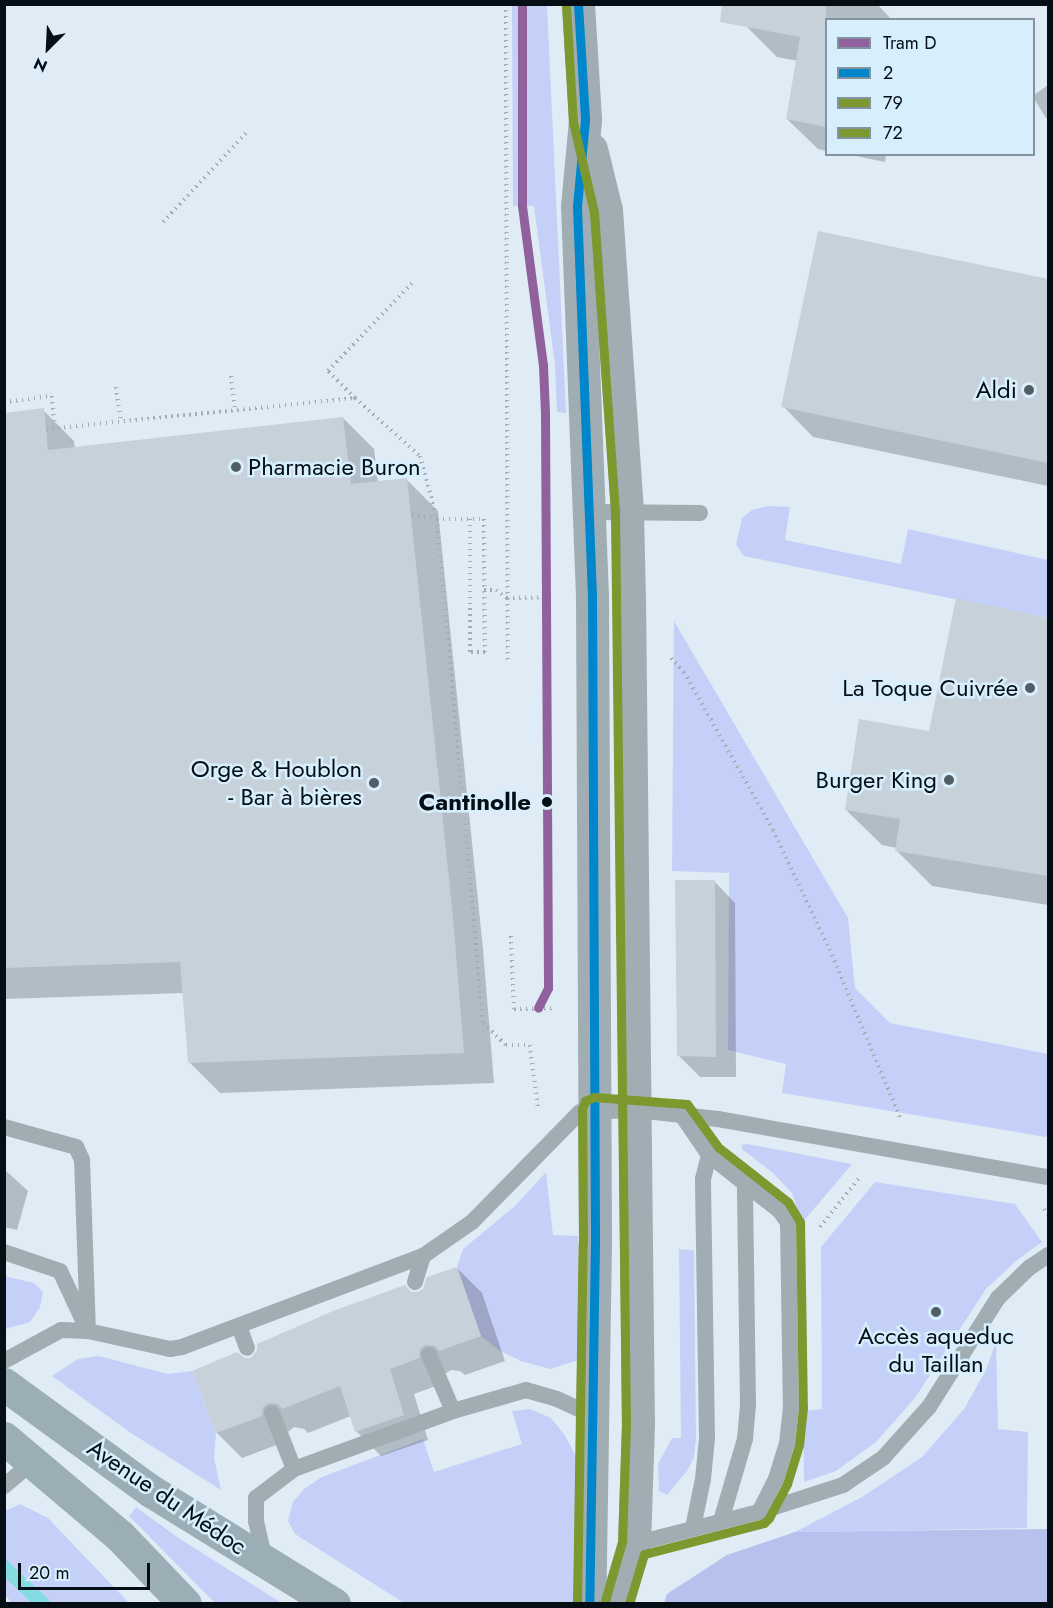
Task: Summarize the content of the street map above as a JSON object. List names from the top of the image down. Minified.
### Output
{"streets":{"main road":["Avenue du Médoc"]},"places":["Aldi","Pharmacie Buron","La Toque Cuivrée","Burger King","Orge & Houblon - Bar à bières","Cantinolle","Accès aqueduc du Taillan"],"lines":["tram line D","transit line 2","transit line 79","transit line 72"],"legend":["Tram D","2","79","72"],"scale_bar":"20 m","north":"bottom left"}
